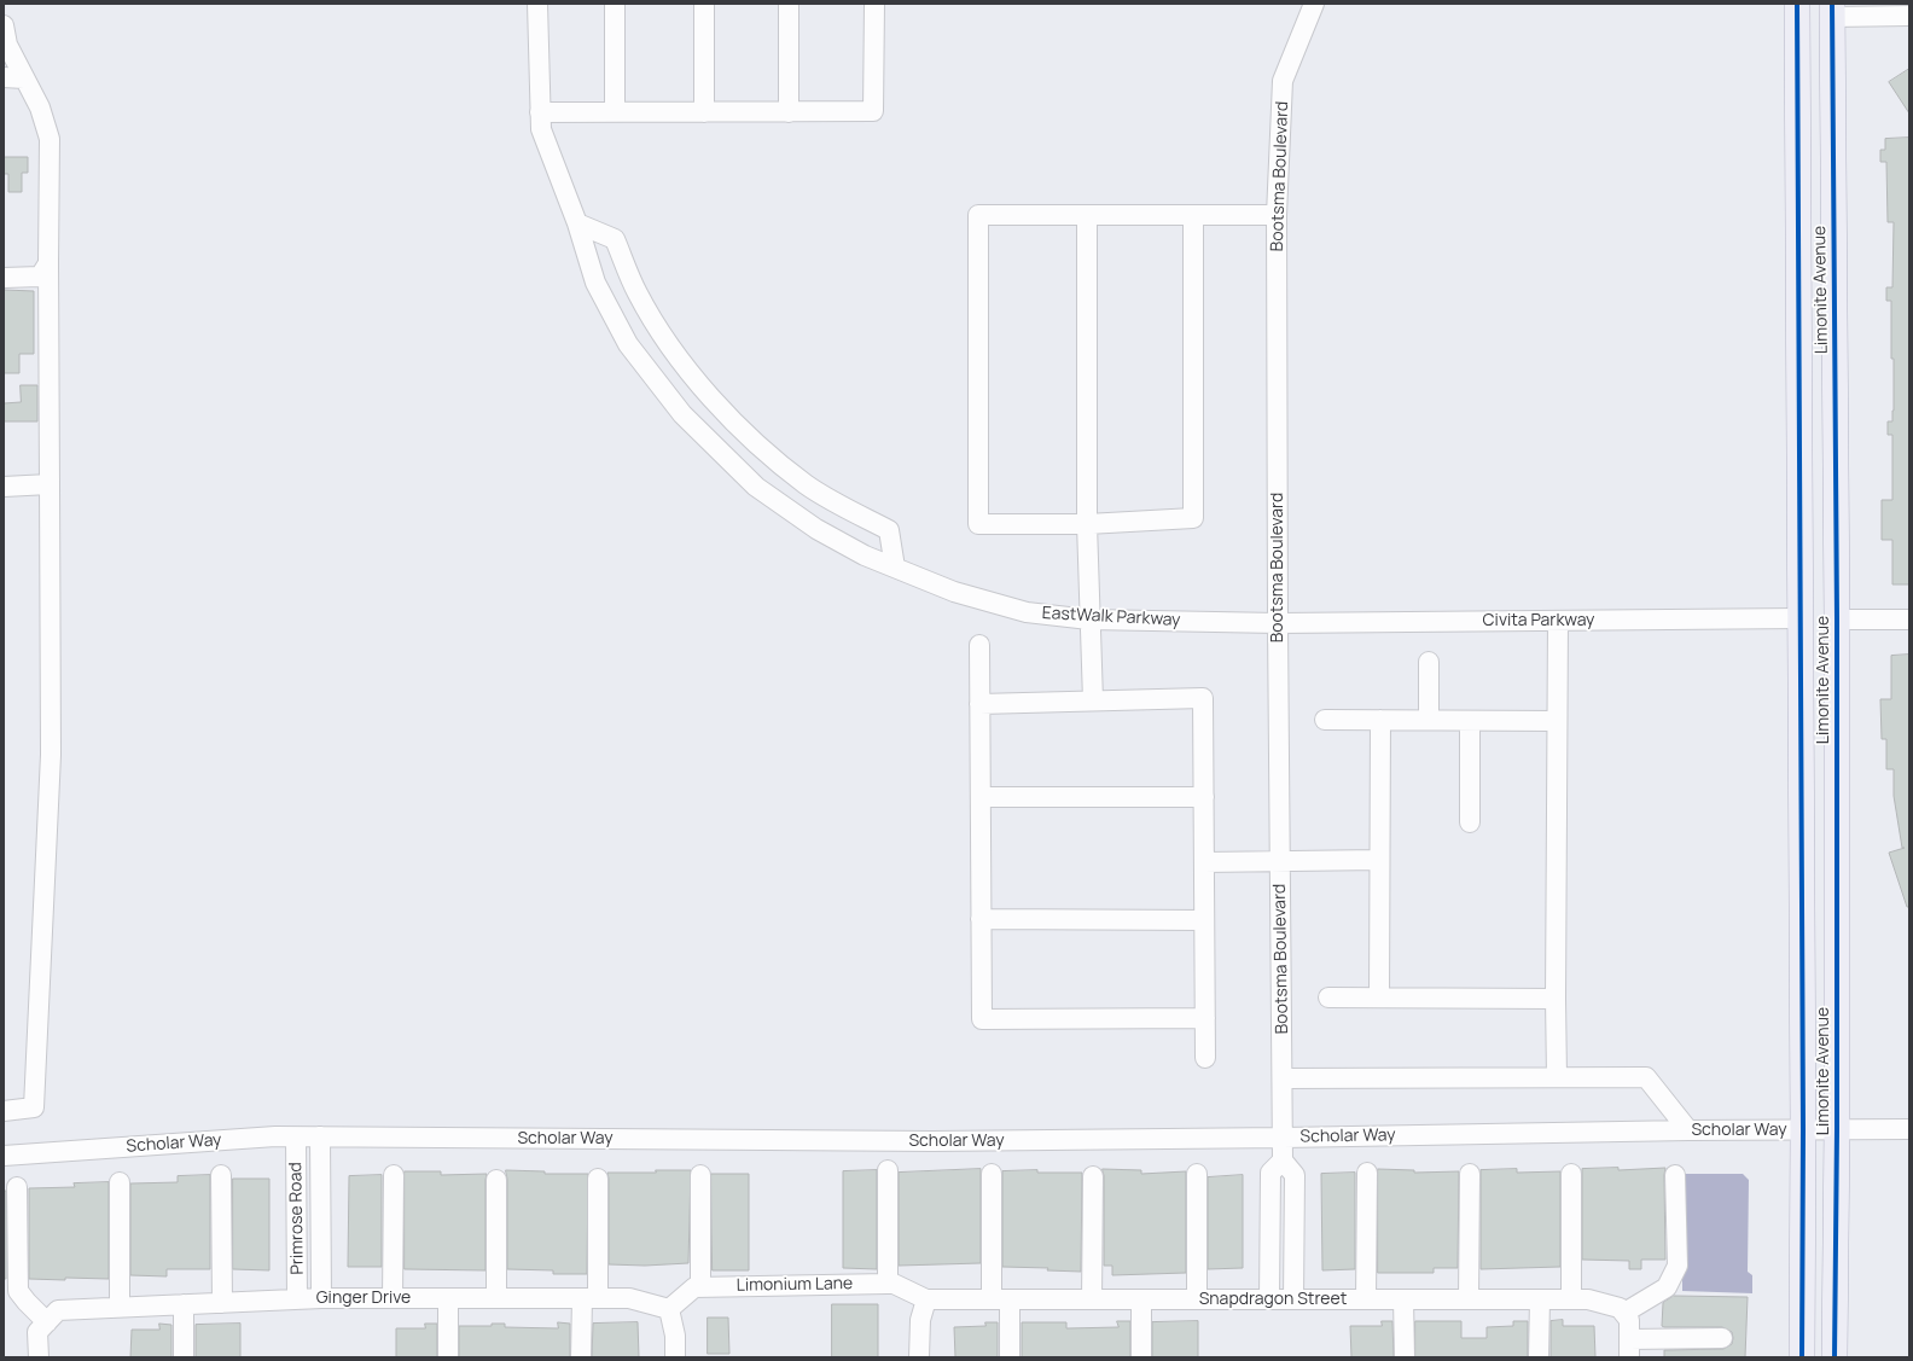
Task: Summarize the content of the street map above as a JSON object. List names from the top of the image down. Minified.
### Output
{"streets":{"main road":["Limonite Avenue"],"street":["Bootsma Boulevard","EastWalk Parkway","Civita Parkway","Scholar Way","Primrose Road","Limonium Lane","Ginger Drive","Snapdragon Street"]},"crossings":[["Bootsma Boulevard","EastWalk Parkway"],["Bootsma Boulevard","Civita Parkway"],["Bootsma Boulevard","Scholar Way"],["Limonite Avenue","Civita Parkway"],["Limonite Avenue","Scholar Way"],["EastWalk Parkway","Civita Parkway"],["Scholar Way","Primrose Road"],["Primrose Road","Ginger Drive"],["Limonium Lane","Ginger Drive"],["Limonium Lane","Snapdragon Street"]]}
